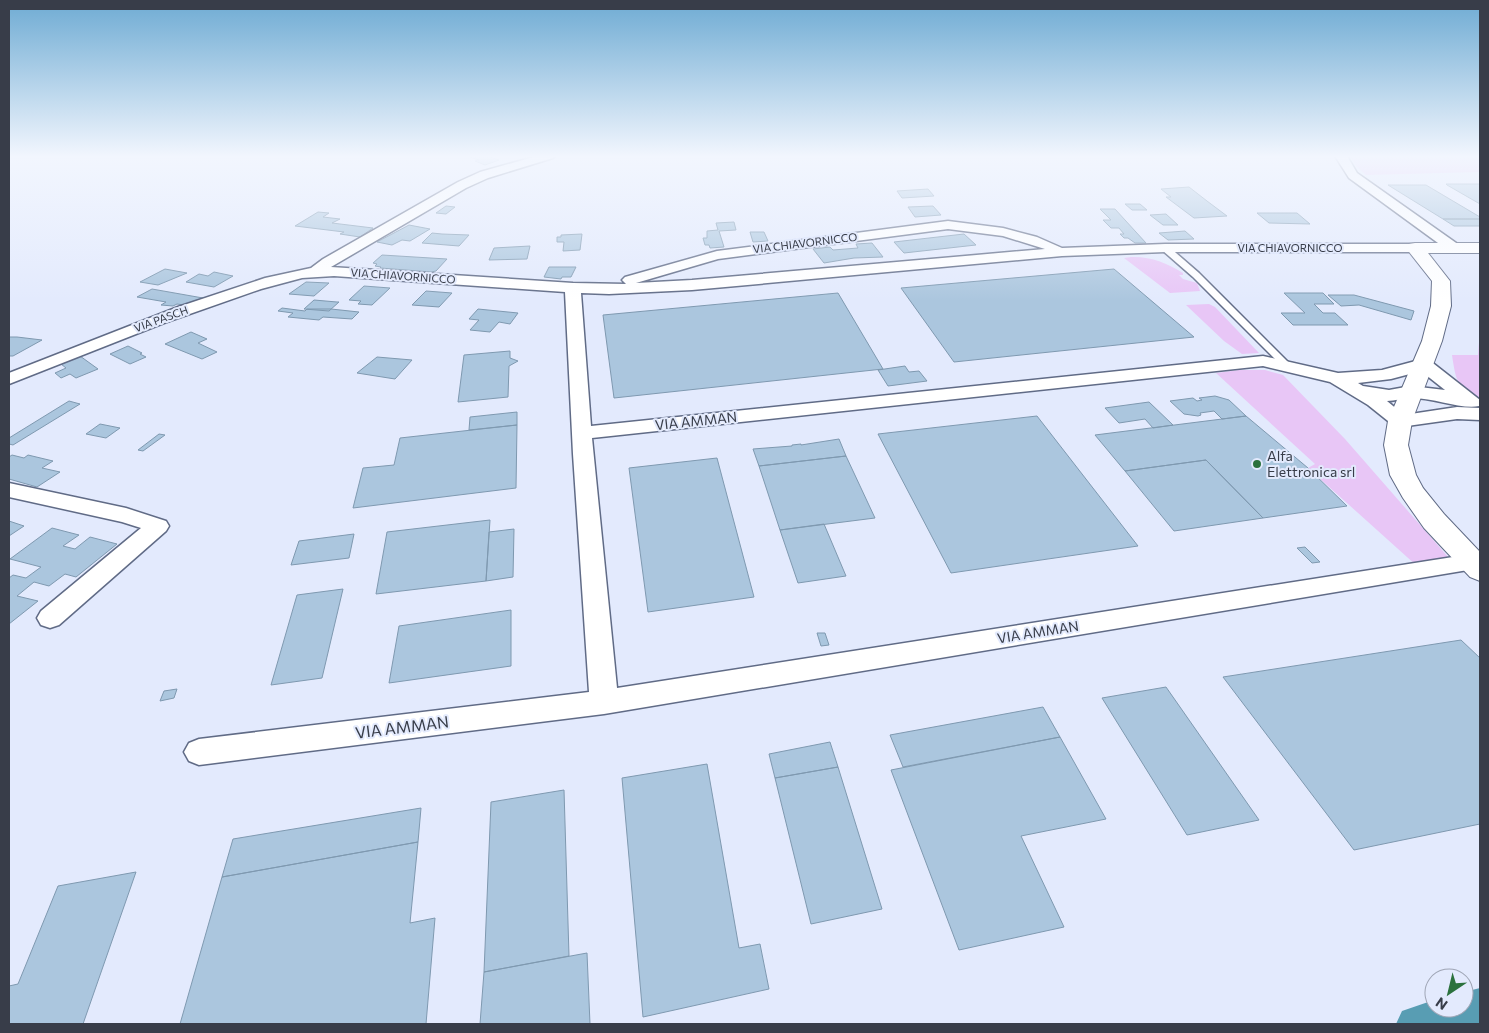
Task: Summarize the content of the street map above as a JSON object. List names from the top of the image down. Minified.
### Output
{"streets":{"street":["VIA CHIAVORNICCO","VIA PASCH","VIA AMMAN"]},"crossings":[["VIA CHIAVORNICCO","VIA PASCH"]],"places":["Alfa Elettronica srl"],"north":"bottom left"}
